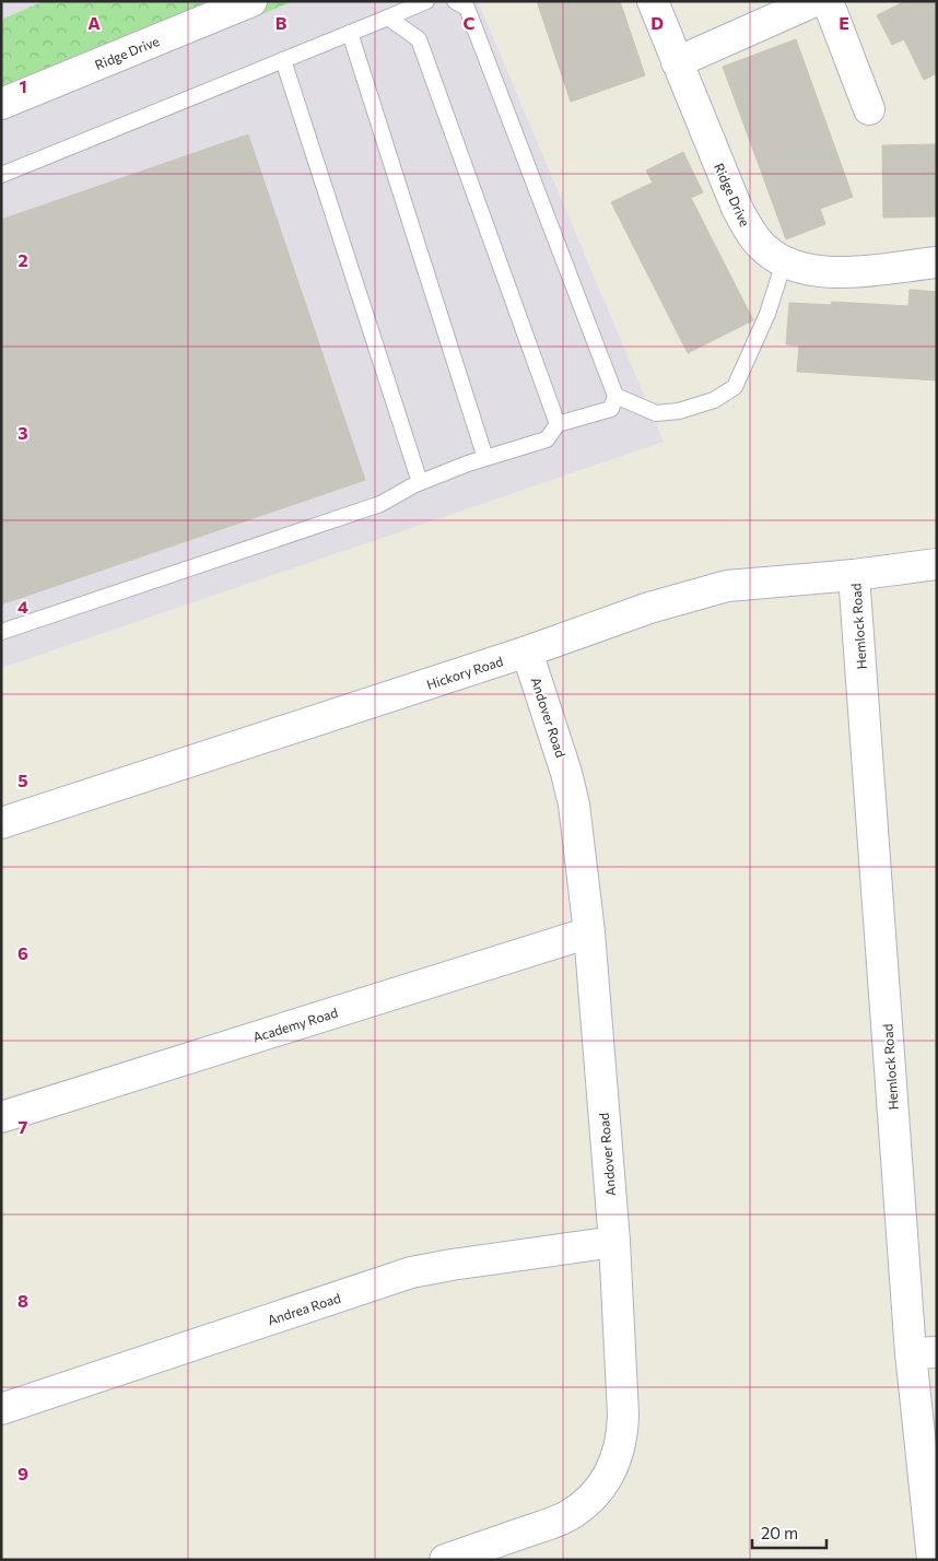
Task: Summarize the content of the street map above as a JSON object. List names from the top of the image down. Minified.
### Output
{"streets":{"street":["Ridge Drive","Hemlock Road","Hickory Road","Andover Road","Academy Road","Andrea Road"]},"crossings":[["Hemlock Road","Hickory Road"],["Hickory Road","Andover Road"],["Andover Road","Academy Road"],["Andover Road","Andrea Road"]],"scale_bar":"20 m","grid":{"columns":["A","B","C","D","E"],"rows":["1","2","3","4","5","6","7","8","9"]}}
